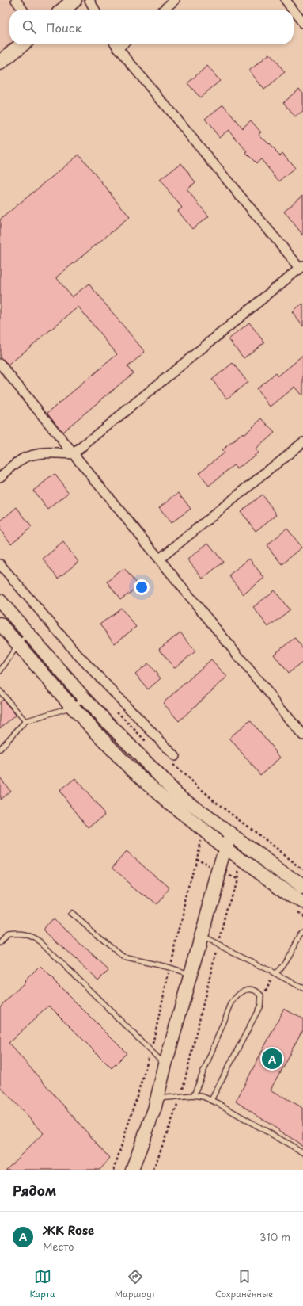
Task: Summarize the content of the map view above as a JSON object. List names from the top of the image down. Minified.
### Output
{"page":{"search":"Поиск","pins":"A","heading":"Рядом","list":[{"mark":"A","name":"ЖК Rose","note":"Место","value":"310 m"}],"nav":["Карта","Маршрут","Сохранённые"]}}
